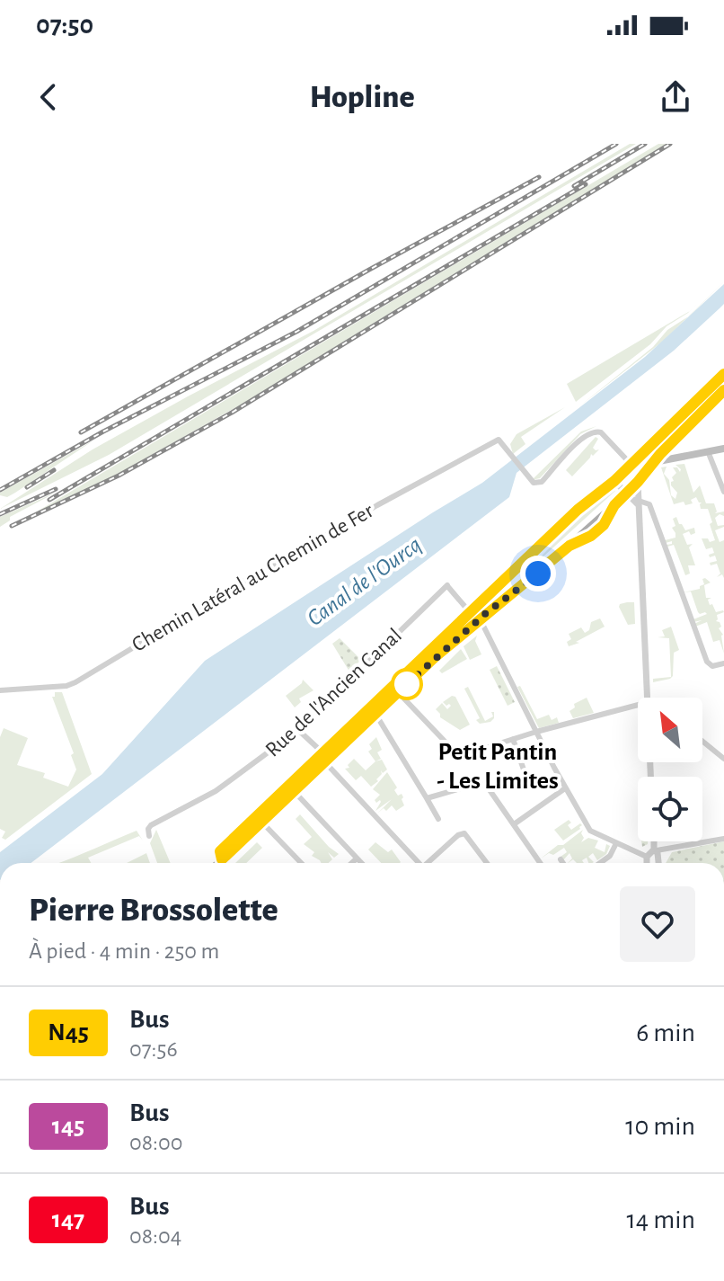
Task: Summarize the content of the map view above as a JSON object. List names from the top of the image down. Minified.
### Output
{"streets":{"street":["Chemin Latéral au Chemin de Fer","Rue de l'Ancien Canal"]},"districts":["Petit Pantin - Les Limites"],"water":["Canal de l'Ourcq"],"lines":["bus line N45"],"north":"top left","page":{"status":"07:50","header":"Hopline","heading":["Pierre Brossolette","À pied · 4 min · 250 m"],"list":[{"mark":"N45","name":"Bus","note":"07:56","value":"6 min"},{"mark":"145","name":"Bus","note":"08:00","value":"10 min"},{"mark":"147","name":"Bus","note":"08:04","value":"14 min"}]}}
